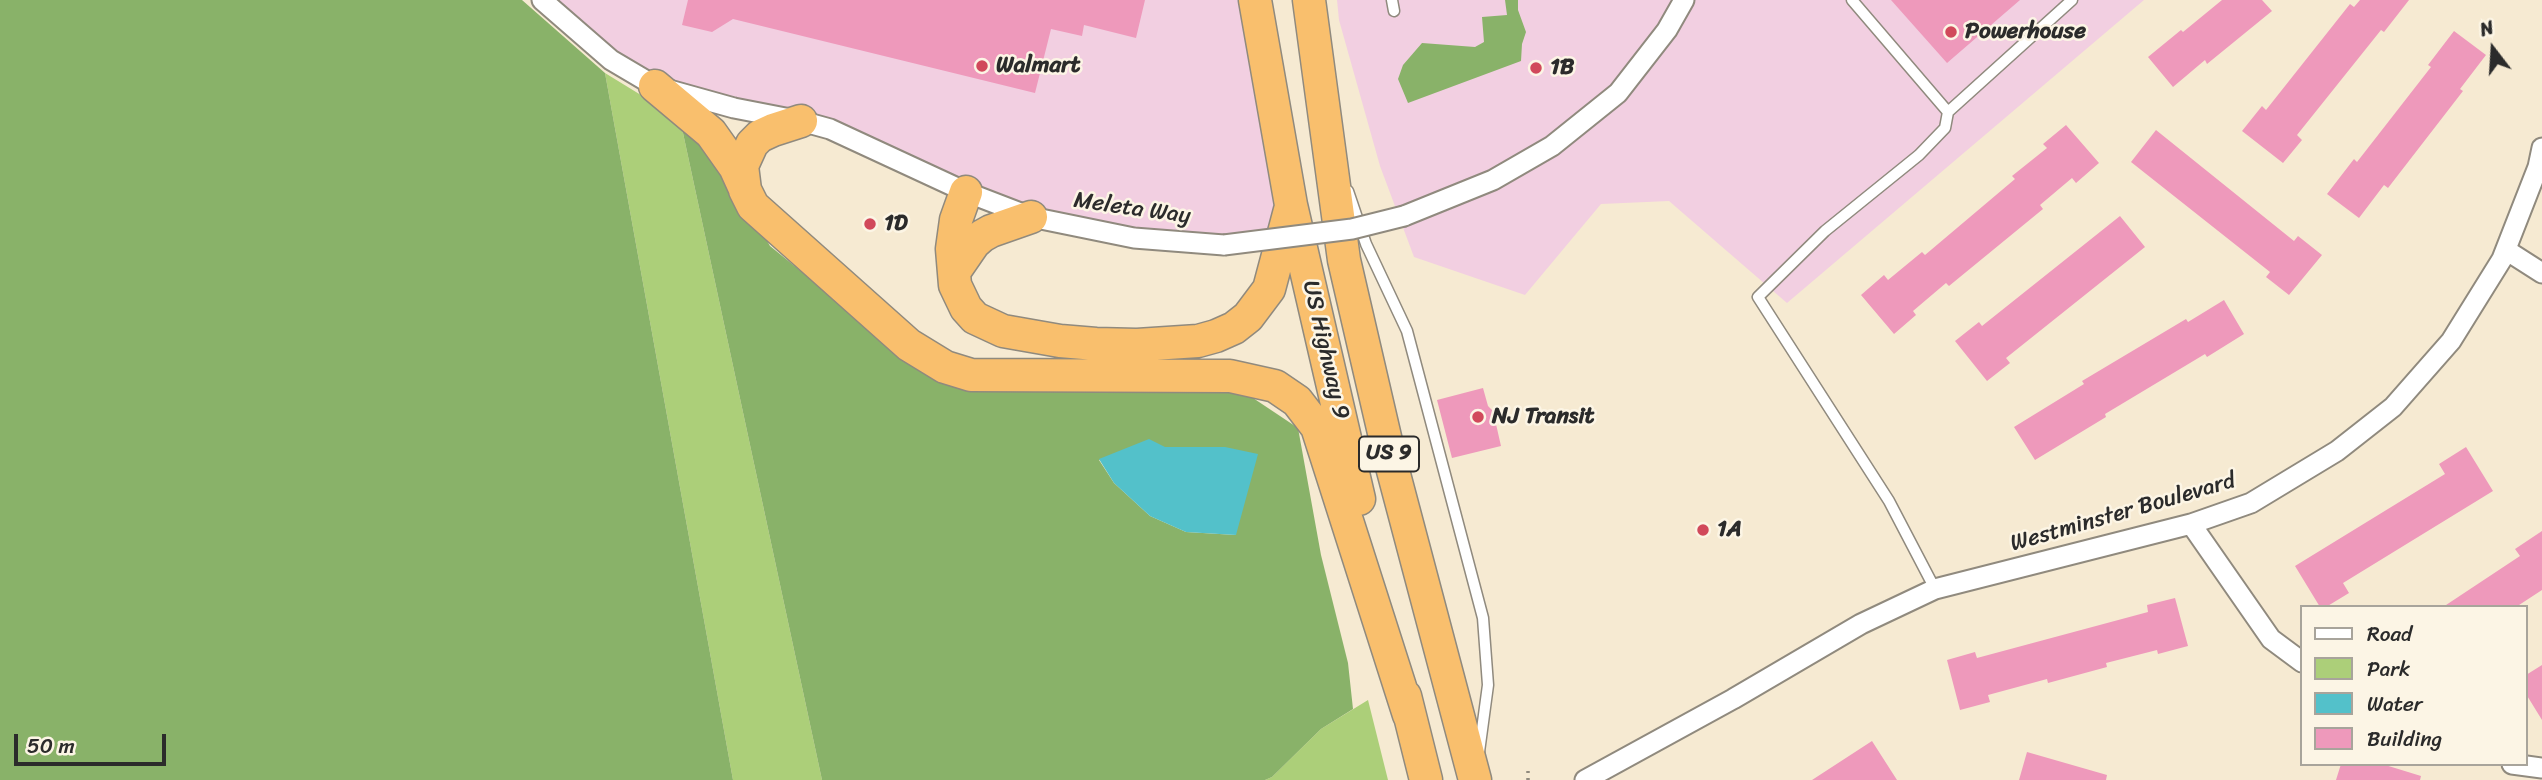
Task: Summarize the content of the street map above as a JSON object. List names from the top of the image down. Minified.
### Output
{"streets":{"highway":["US Highway 9","US 9"],"street":["Meleta Way","Westminster Boulevard"]},"places":["Powerhouse","Walmart","1B","1D","NJ Transit","1A"],"legend":["Road","Park","Water","Building"],"scale_bar":"50 m","north":"top"}
